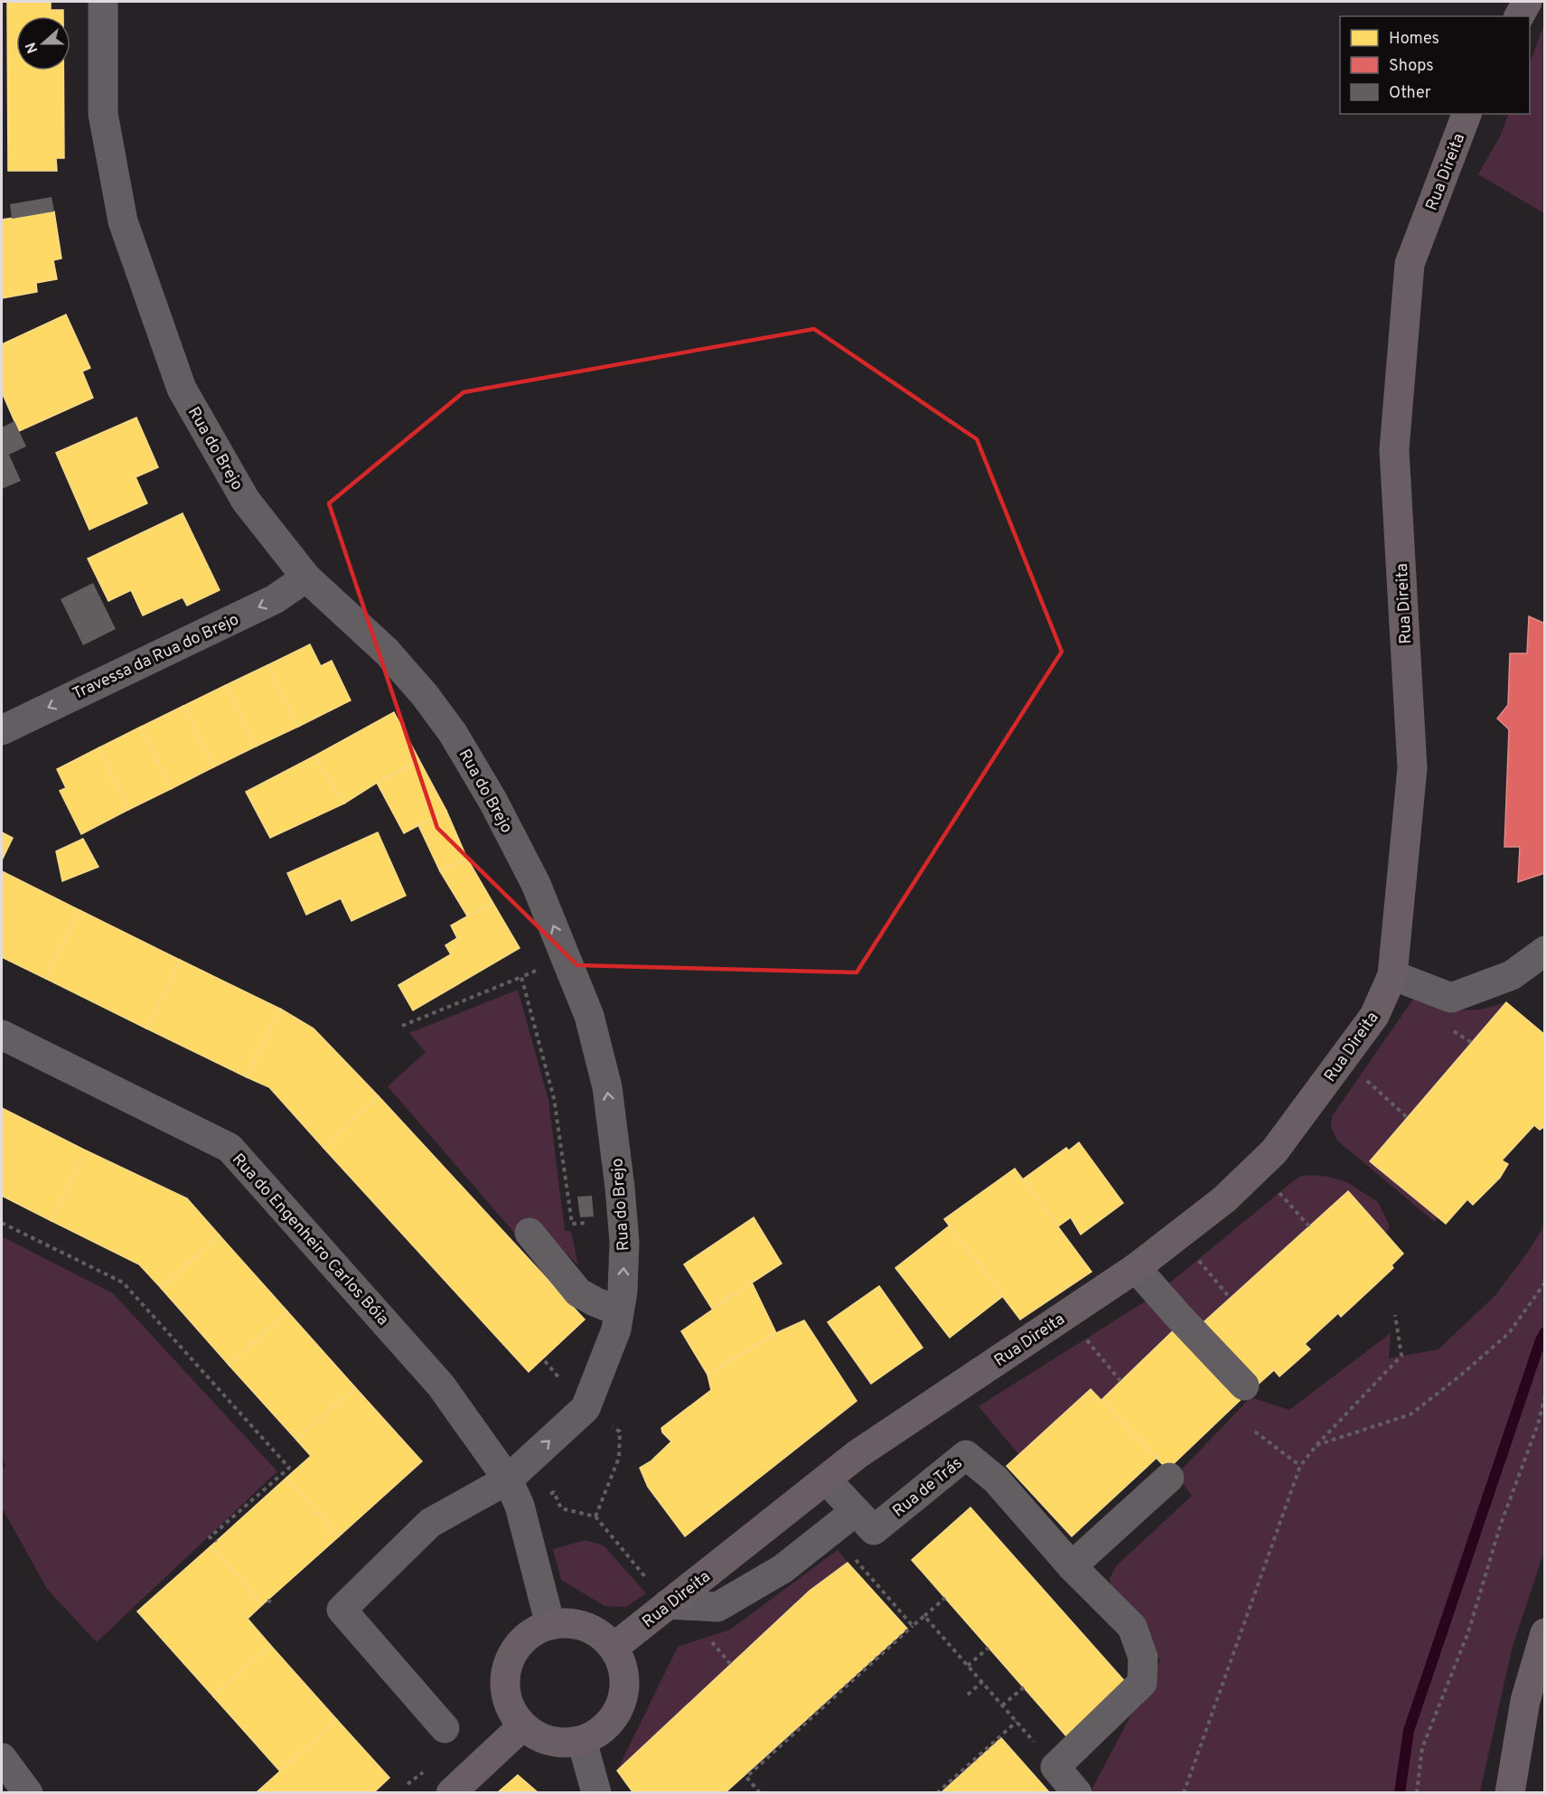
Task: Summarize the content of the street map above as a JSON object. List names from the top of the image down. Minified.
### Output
{"streets":{"main road":["Rua Direita"],"street":["Rua do Brejo","Travessa da Rua do Brejo","Rua do Engenheiro Carlos Bóia","Rua de Trás"]},"crossings":[["Rua Direita","Rua de Trás"],["Rua do Brejo","Travessa da Rua do Brejo"],["Rua do Brejo","Rua do Engenheiro Carlos Bóia"]],"one_way":["Rua do Brejo","Travessa da Rua do Brejo"],"legend":["Homes","Shops","Other"],"north":"left"}
